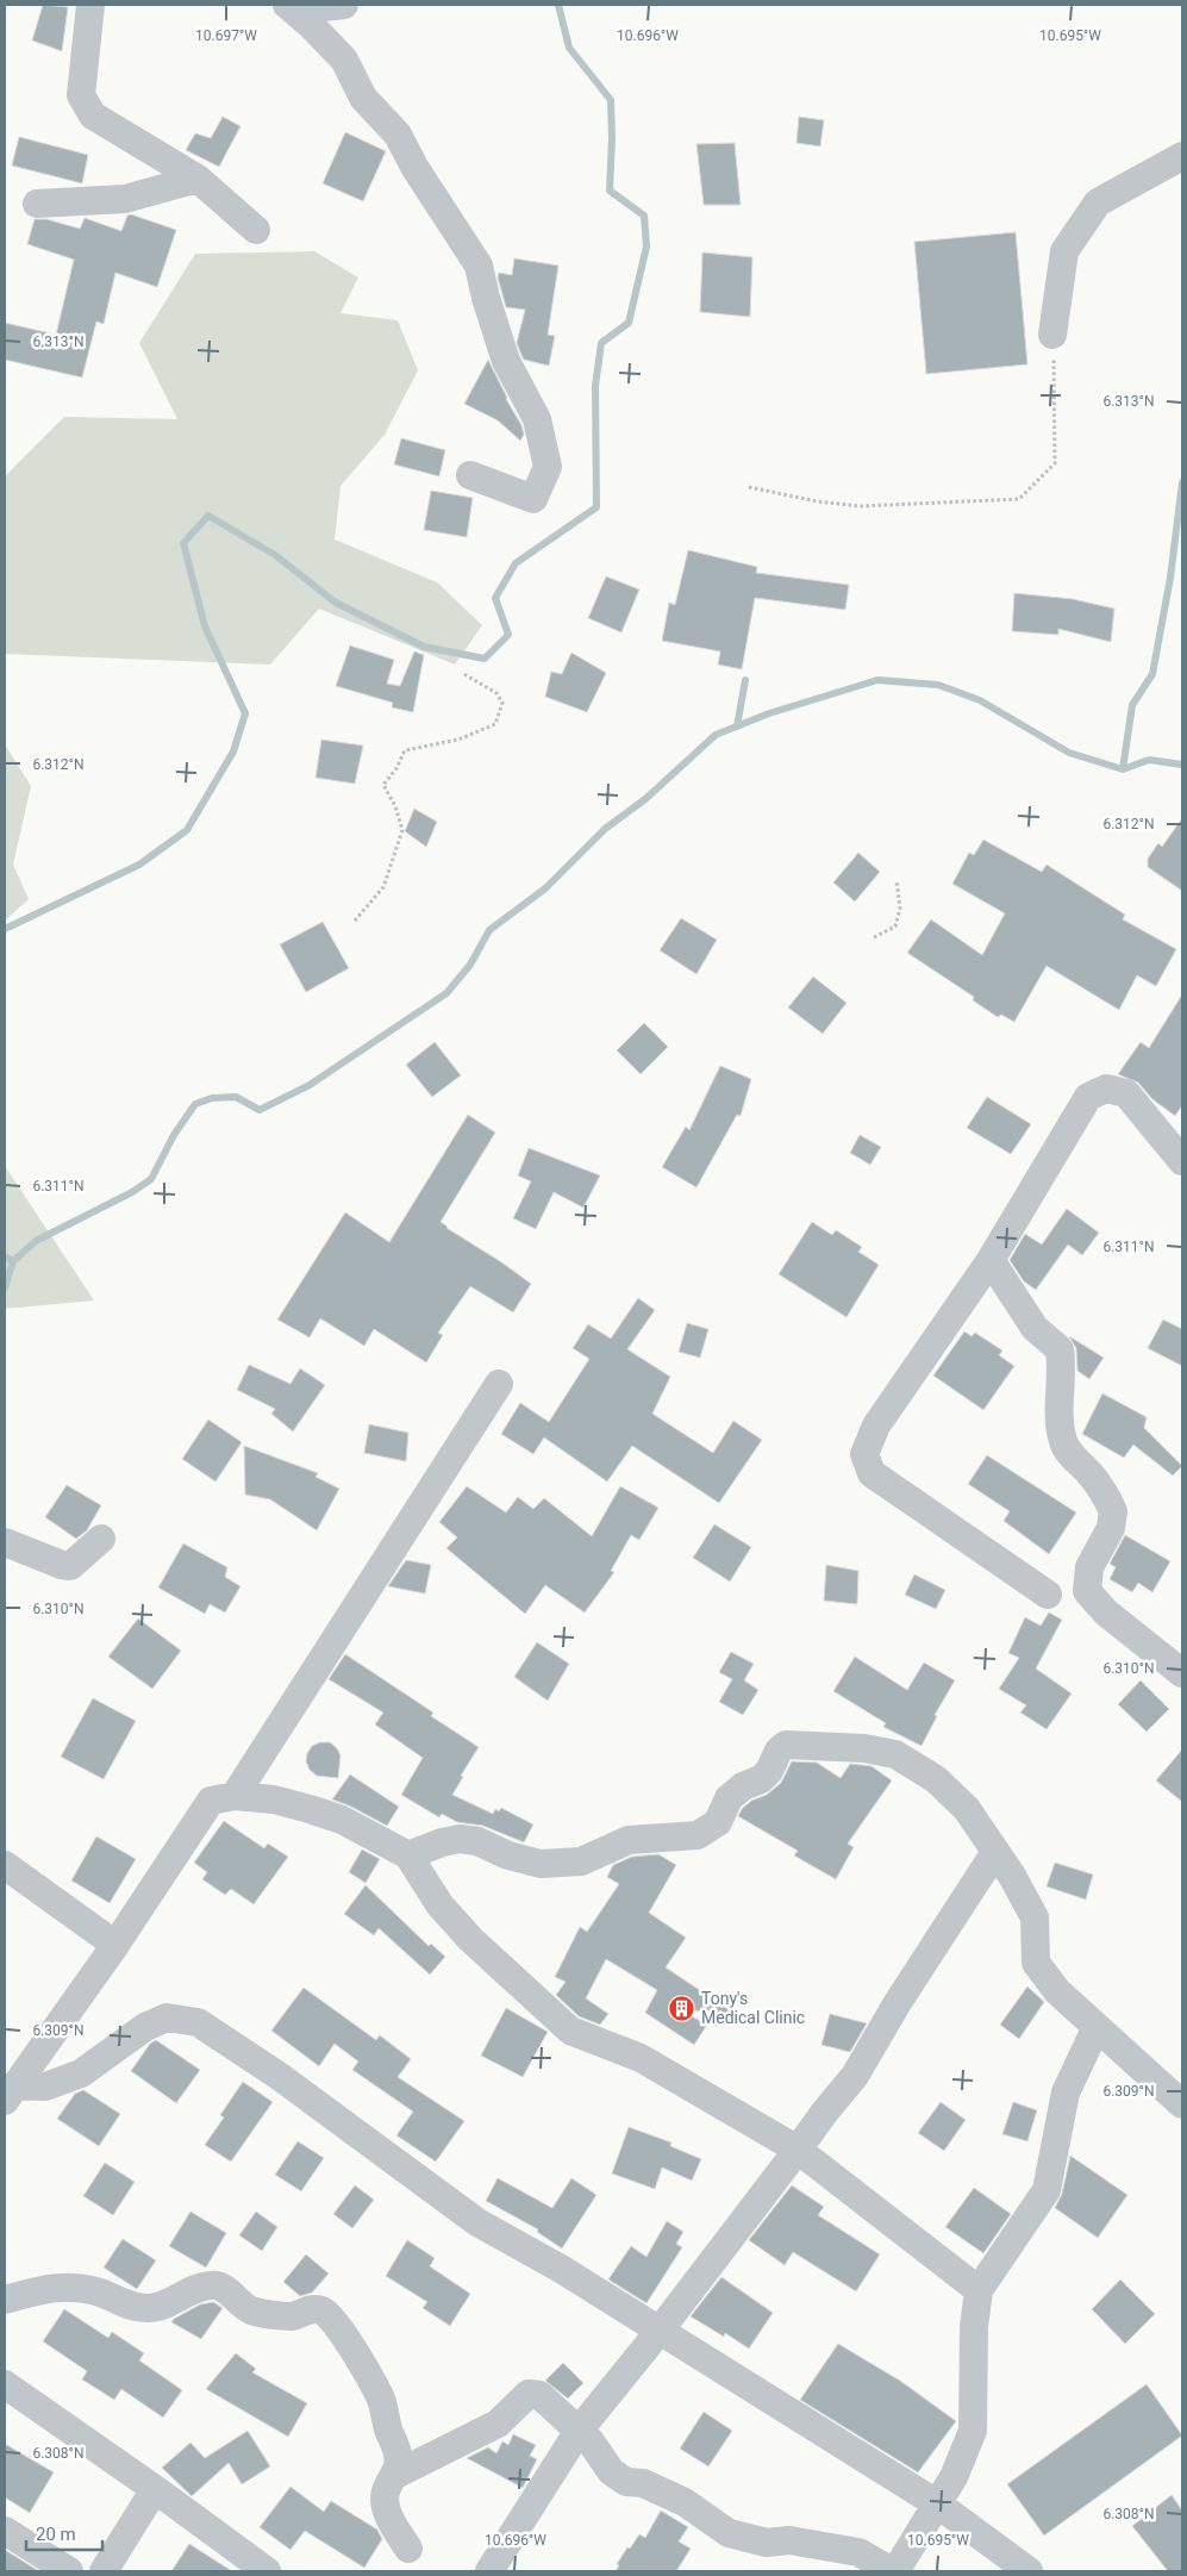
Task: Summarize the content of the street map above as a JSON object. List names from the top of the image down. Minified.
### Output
{"places":{"building":["Tony's Medical Clinic"]},"scale_bar":"20 m","coordinates":["10.697°W","10.696°W","10.695°W","6.313°N","6.312°N","6.311°N","6.310°N","6.309°N","6.308°N"]}
